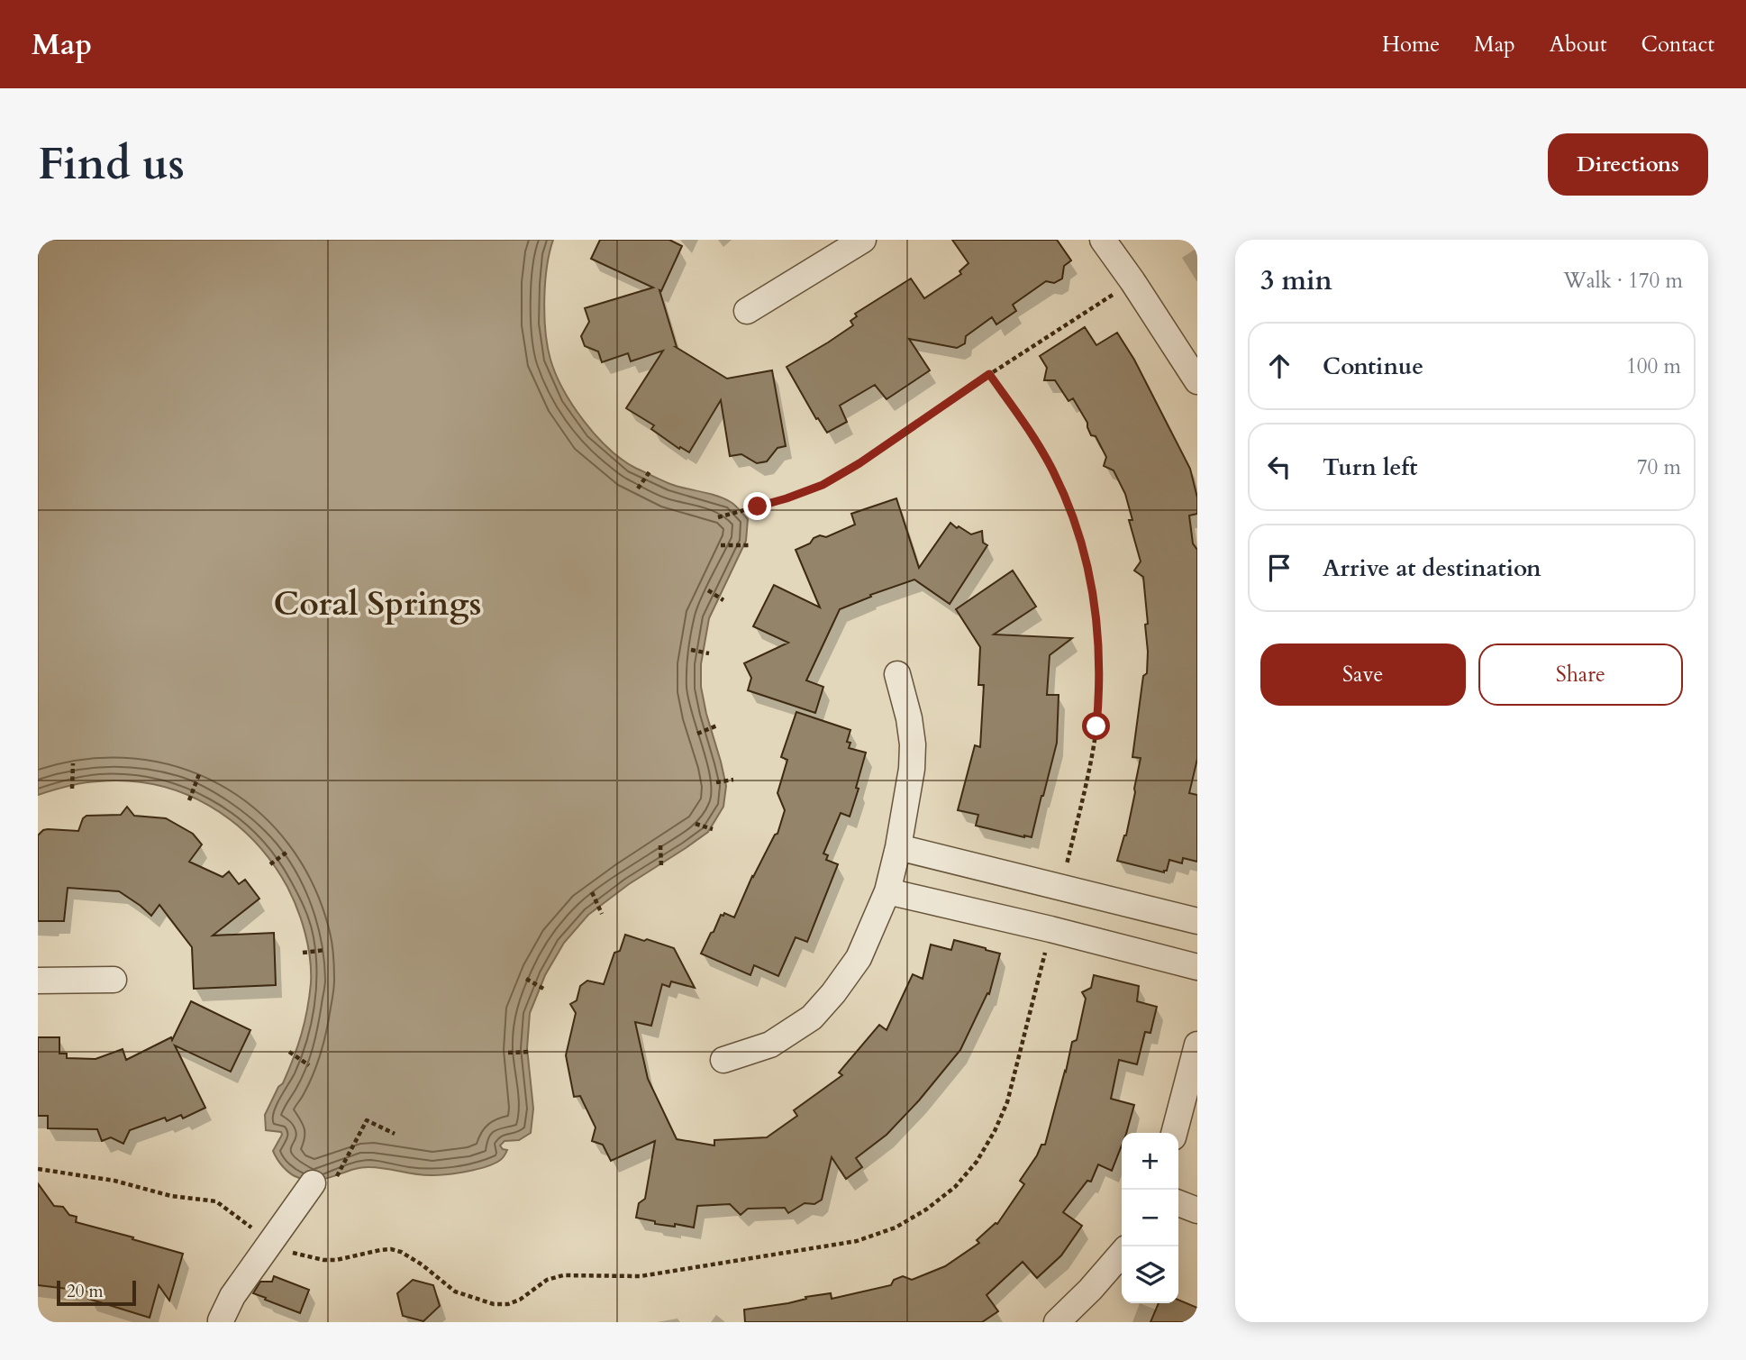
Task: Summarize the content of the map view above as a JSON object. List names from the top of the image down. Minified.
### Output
{"districts":["Coral Springs"],"scale_bar":"20 m","page":{"header":"Map","nav":["Home","Map","About","Contact"],"buttons":["Directions",["Save","Share"]],"title":"Find us","heading":["3 min","Walk · 170 m"],"list":[["Continue","100 m"],["Turn left","70 m"],"Arrive at destination"],"map_buttons":["+","−"],"scale":"20 m"}}
